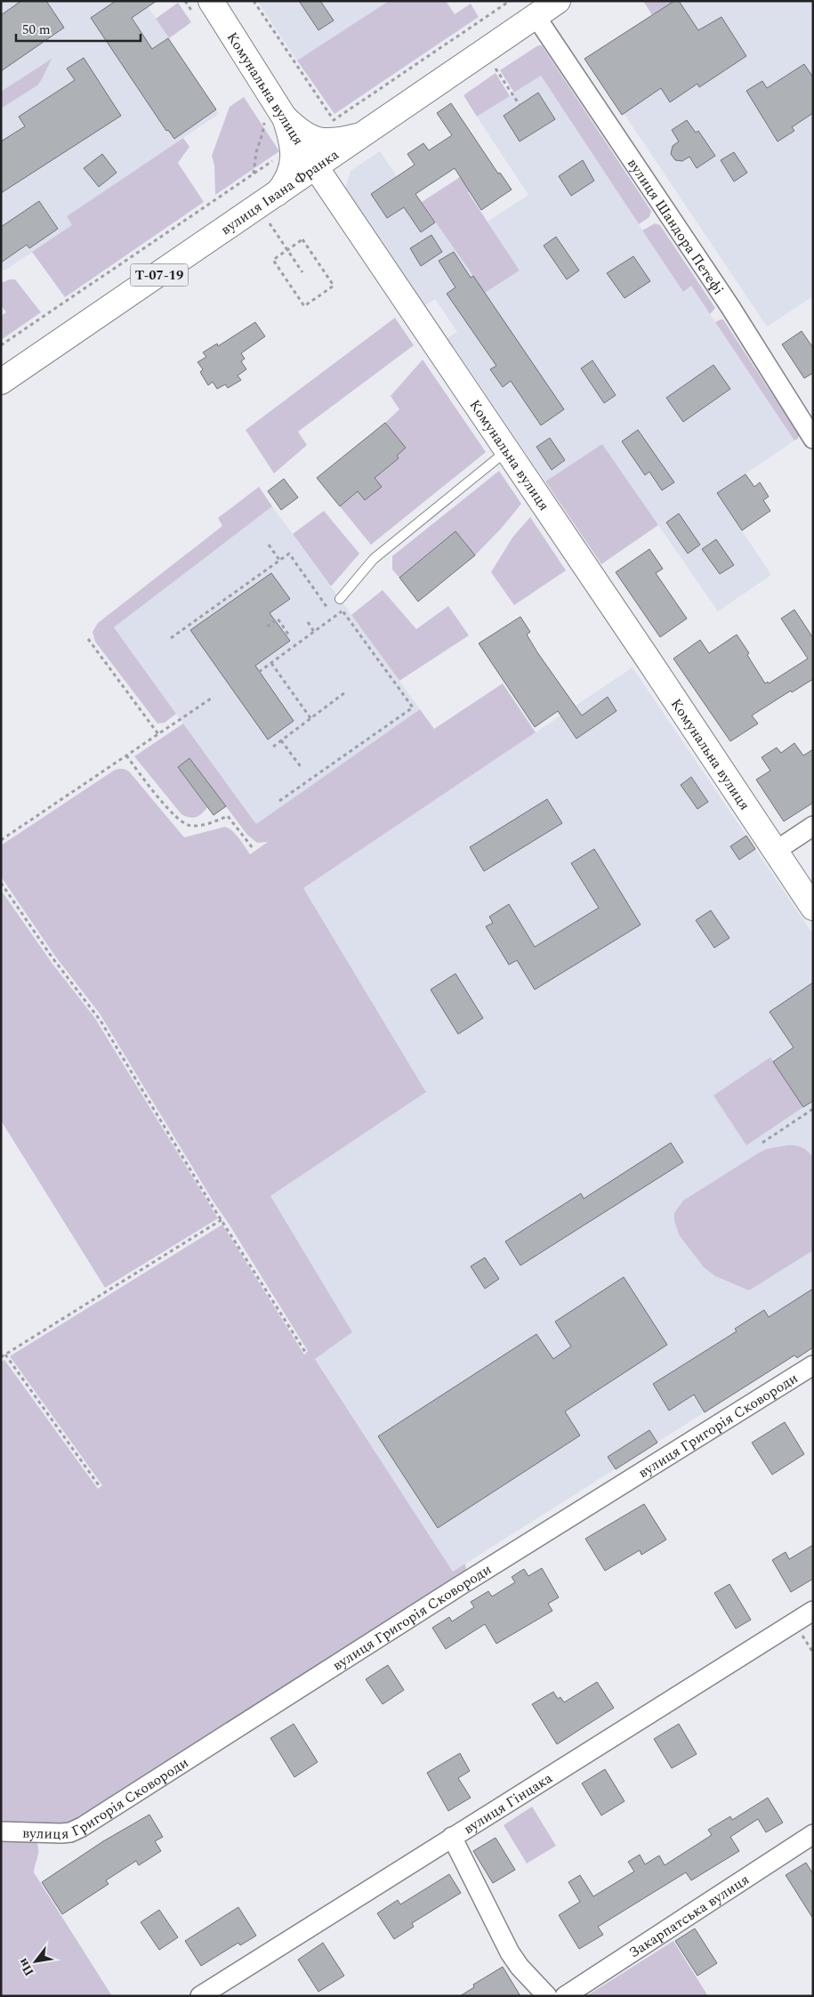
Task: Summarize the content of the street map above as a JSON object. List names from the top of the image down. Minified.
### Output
{"streets":{"main road":["Комунальна вулиця","вулиця Івана Франка","Т-07-19"],"street":["вулиця Шандора Петефі","вулиця Григорія Сковороди","вулиця Гінцака","Закарпатська вулиця"]},"crossings":[["Комунальна вулиця","вулиця Івана Франка"],["вулиця Івана Франка","вулиця Шандора Петефі"]],"scale_bar":"50 m","north":"bottom left"}
